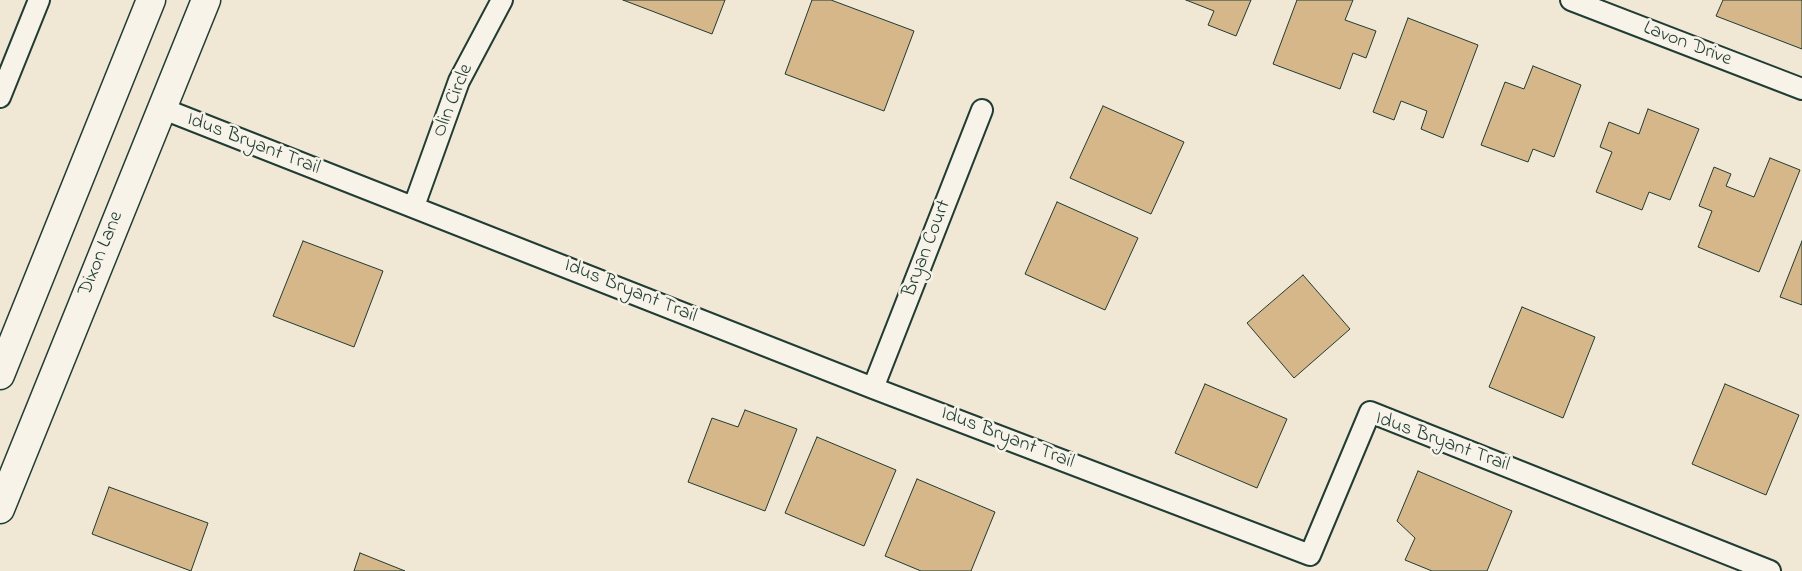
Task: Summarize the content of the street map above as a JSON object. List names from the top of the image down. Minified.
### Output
{"streets":{"main road":["Dixon Lane"],"street":["Lavon Drive","Olin Circle","Idus Bryant Trail","Bryan Court"]},"crossings":[["Olin Circle","Idus Bryant Trail"],["Idus Bryant Trail","Bryan Court"],["Idus Bryant Trail","Dixon Lane"]]}
